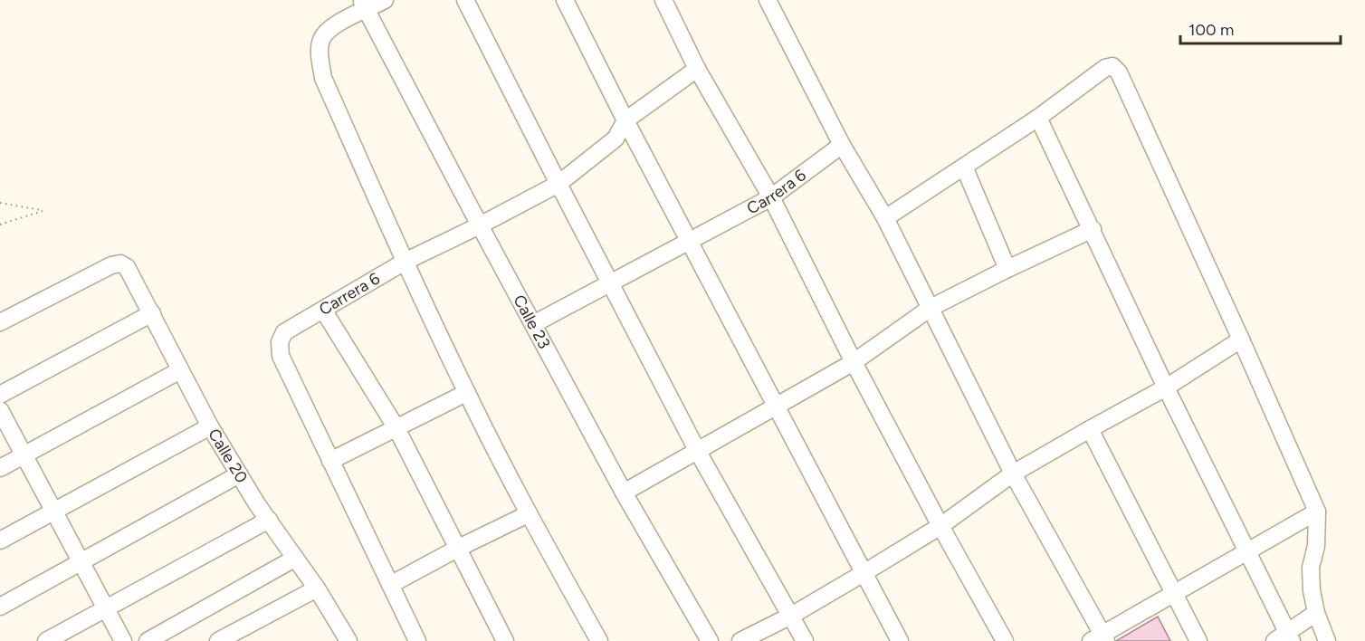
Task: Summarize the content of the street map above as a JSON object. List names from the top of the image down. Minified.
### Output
{"streets":{"street":["Carrera 6","Calle 23","Calle 20"]},"crossings":[["Carrera 6","Calle 23"]],"scale_bar":"100 m"}
